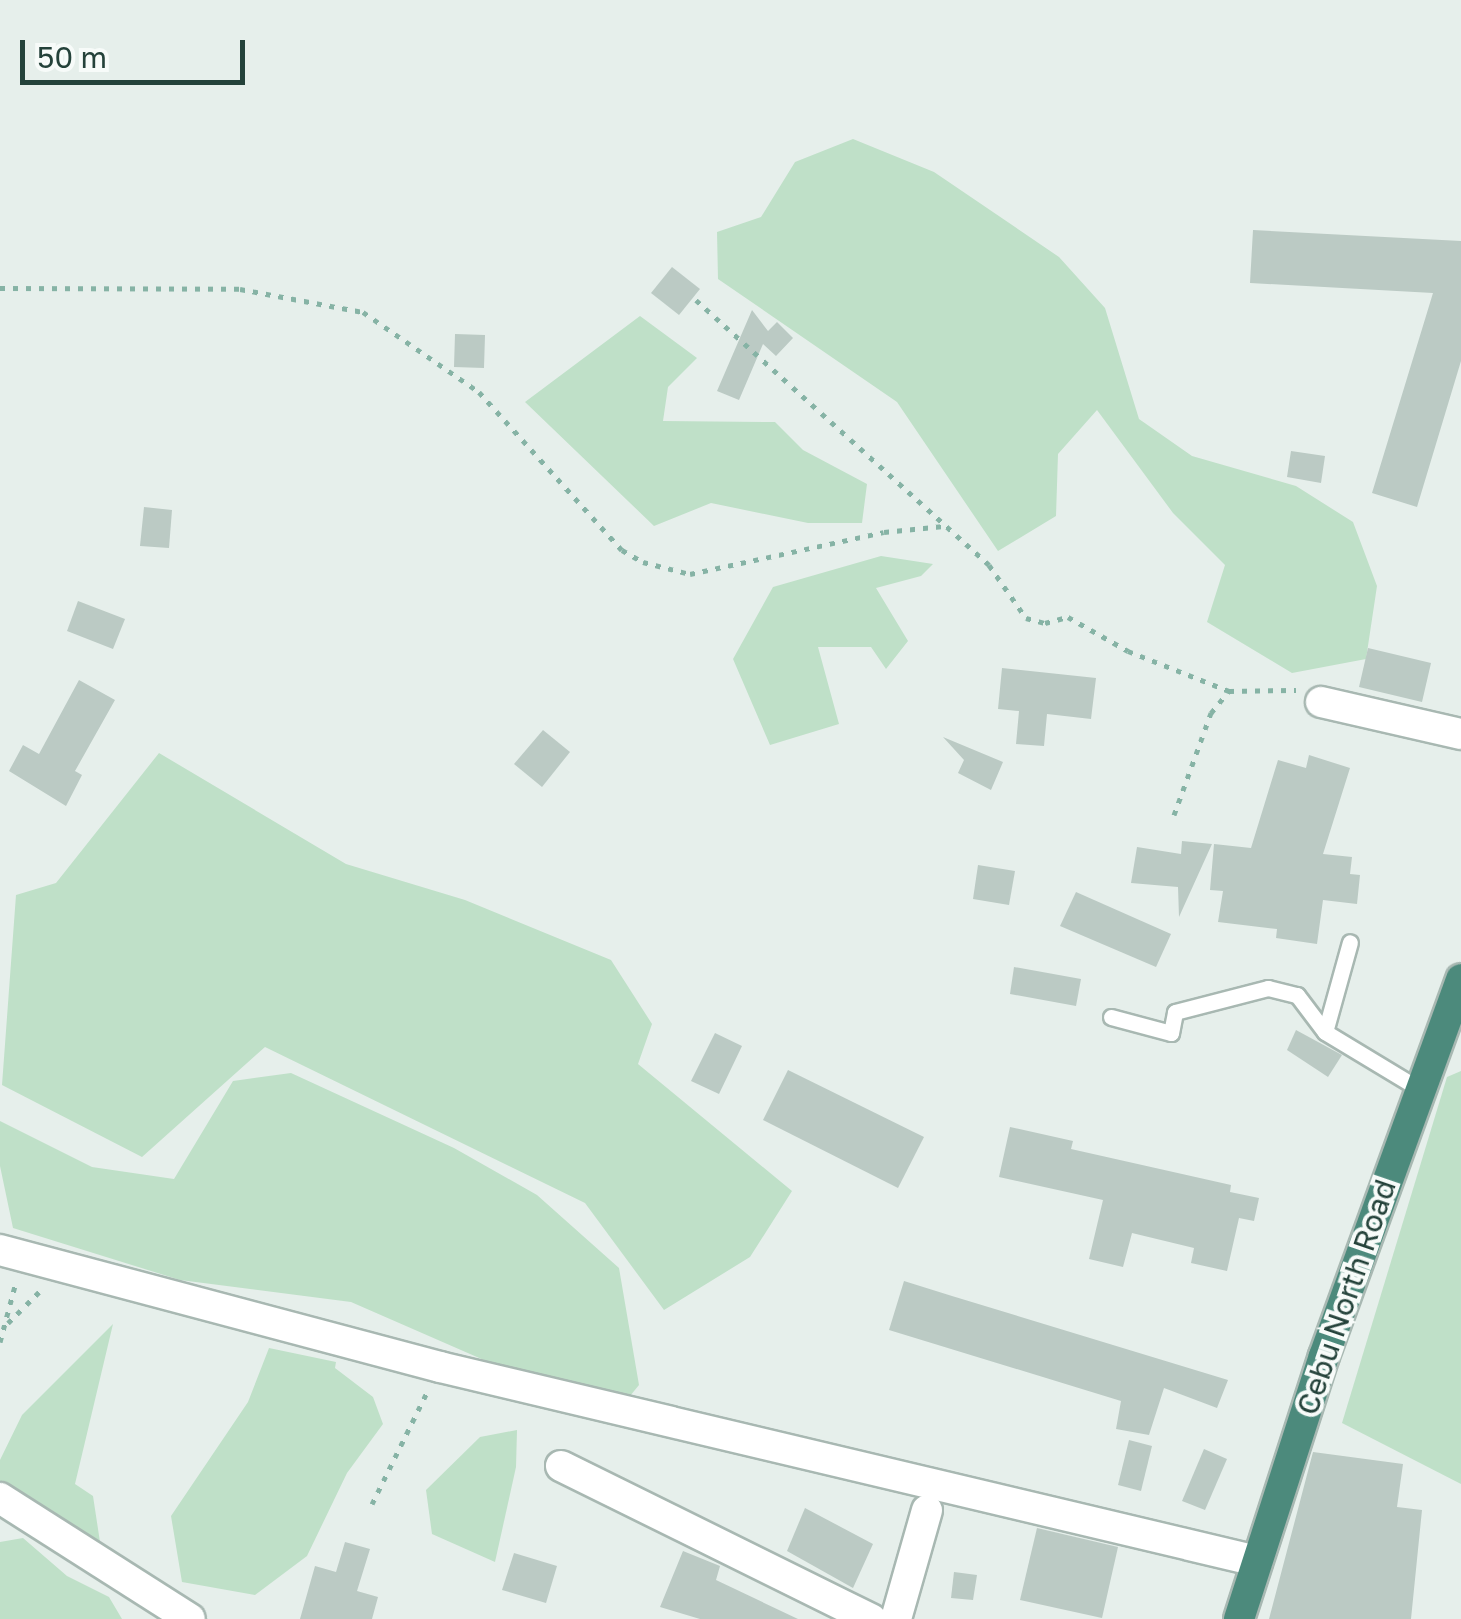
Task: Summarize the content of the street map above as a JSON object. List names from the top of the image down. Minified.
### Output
{"streets":{"highway":["Cebu North Road"]},"scale_bar":"50 m"}
